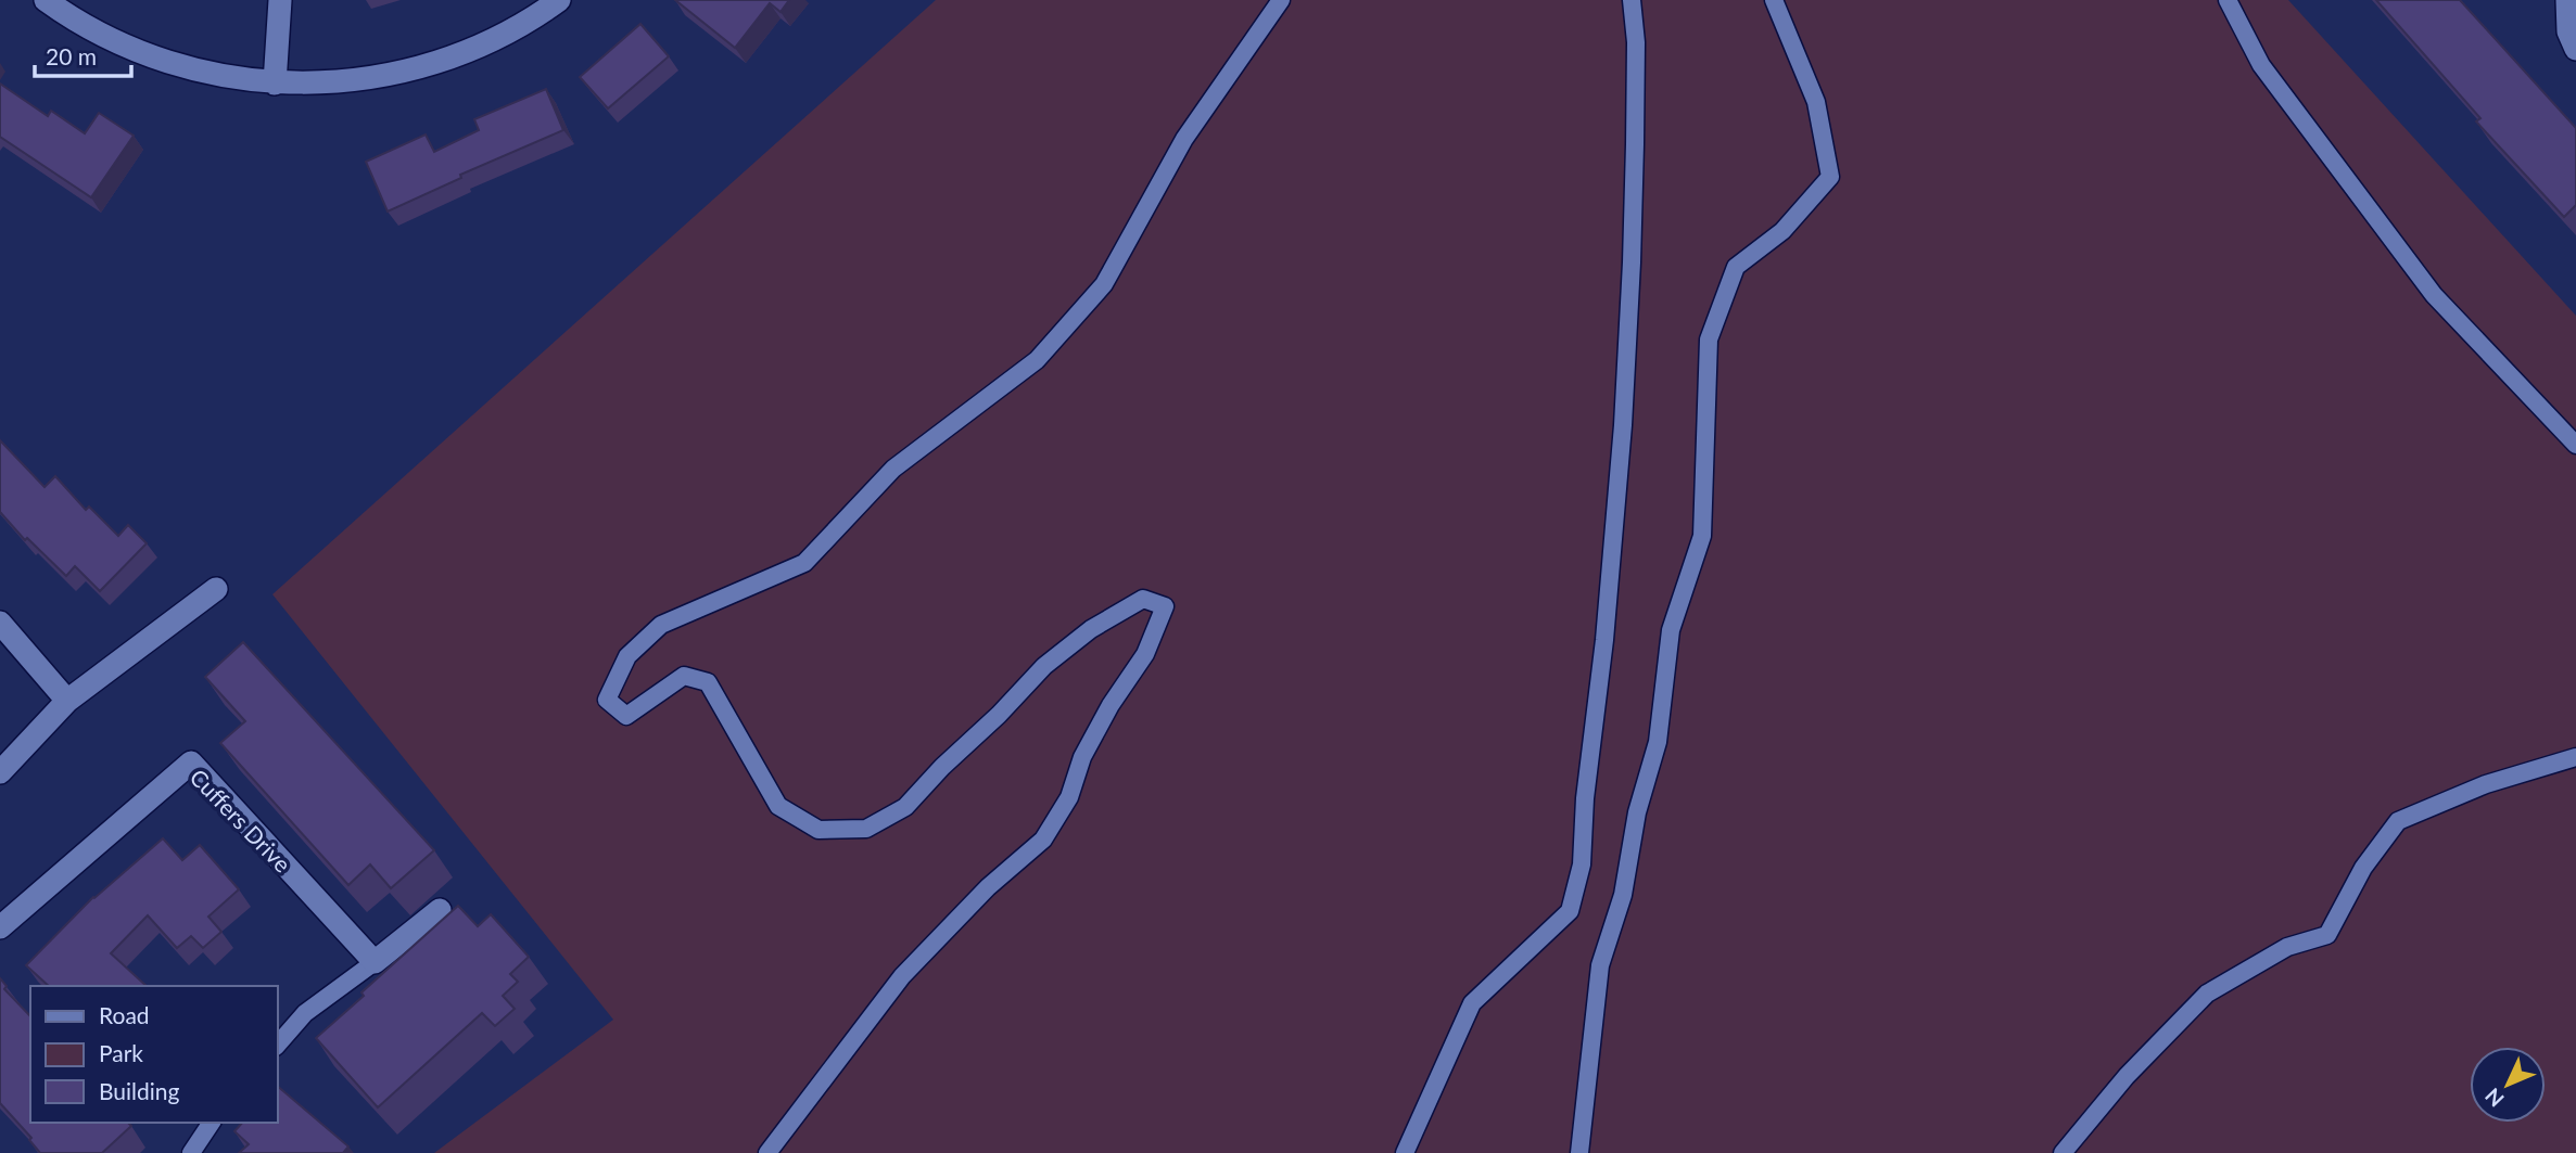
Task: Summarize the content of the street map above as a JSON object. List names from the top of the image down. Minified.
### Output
{"streets":{"street":["Cuffers Drive"]},"legend":["Road","Park","Building"],"scale_bar":"20 m","north":"bottom left"}
